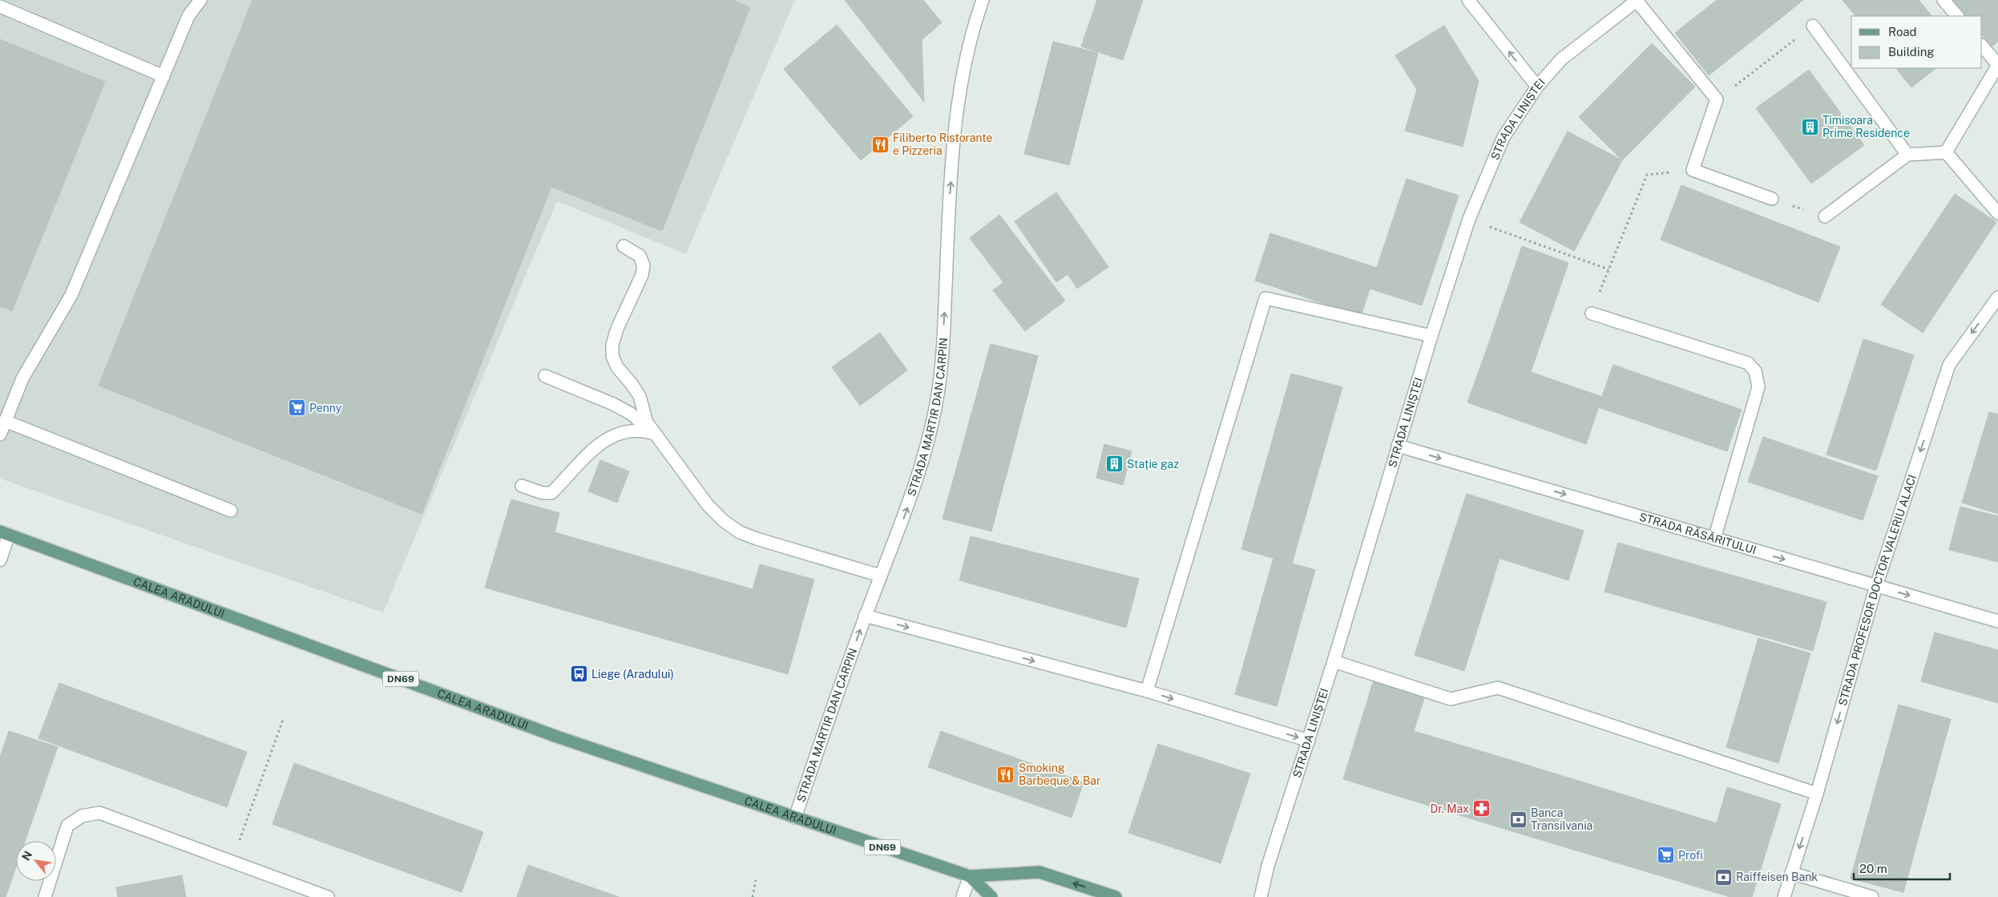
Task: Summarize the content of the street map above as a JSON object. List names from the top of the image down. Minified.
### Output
{"streets":{"main road":["CALEA ARADULUI","DN69"],"street":["STRADA LINIȘTEI","STRADA MARTIR DAN CARPIN","STRADA RĂSĂRITULUI","STRADA PROFESOR DOCTOR VALERIU ALACI"]},"crossings":[["STRADA LINIȘTEI","STRADA RĂSĂRITULUI"],["STRADA MARTIR DAN CARPIN","CALEA ARADULUI"],["STRADA RĂSĂRITULUI","STRADA PROFESOR DOCTOR VALERIU ALACI"]],"one_way":["STRADA MARTIR DAN CARPIN","STRADA RĂSĂRITULUI","STRADA PROFESOR DOCTOR VALERIU ALACI"],"places":{"building":["Timisoara Prime Residence","Stație gaz"],"restaurant":["Filiberto Ristorante e Pizzeria","Smoking Barbeque & Bar"],"supermarket":["Penny","Profi"],"bus stop":["Liege (Aradului)"],"pharmacy":["Dr. Max"],"bank":["Banca Transilvania","Raiffeisen Bank"]},"legend":["Road","Building"],"scale_bar":"20 m","north":"top left"}
